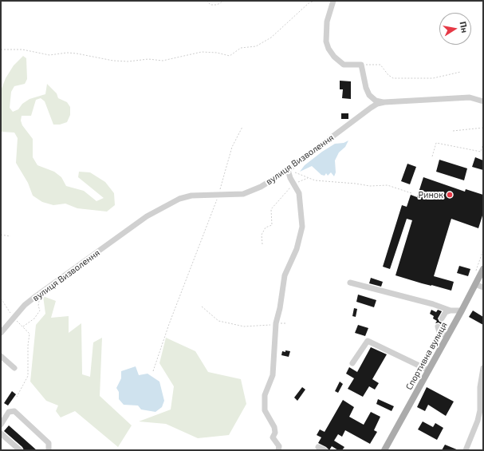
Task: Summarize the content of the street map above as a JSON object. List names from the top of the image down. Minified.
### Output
{"streets":{"main road":["Спортивна вулиця"],"street":["вулиця Визволення"]},"places":["Ринок"],"north":"right"}
